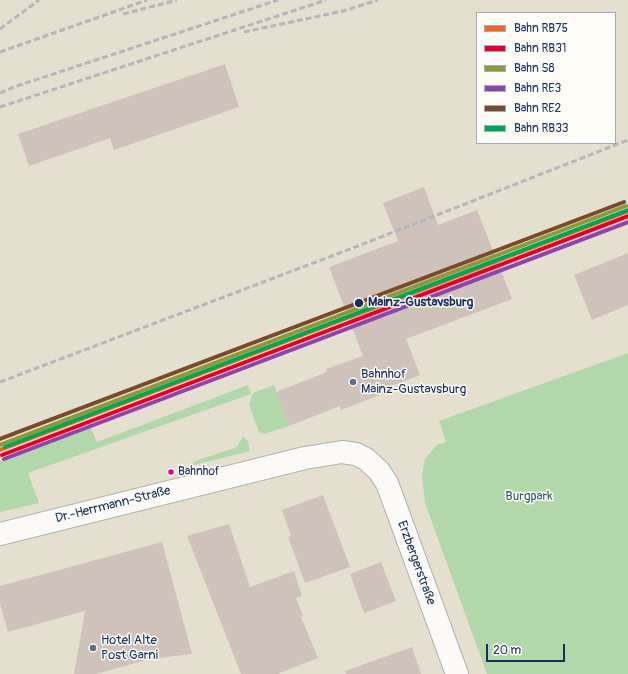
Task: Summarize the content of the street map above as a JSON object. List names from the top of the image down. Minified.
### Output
{"streets":{"street":["Dr.-Herrmann-Straße","Erzbergerstraße"]},"crossings":[["Dr.-Herrmann-Straße","Erzbergerstraße"]],"parks":["Burgpark"],"places":["Mainz-Gustavsburg","Bahnhof Mainz-Gustavsburg","Bahnhof","Hotel Alte Post Garni"],"lines":["rail line RE2","rail line S8","rail line RB33","rail line RB75","rail line RB31","rail line RE3"],"legend":["Bahn RB75","Bahn RB31","Bahn S8","Bahn RE3","Bahn RE2","Bahn RB33"],"scale_bar":"20 m"}
